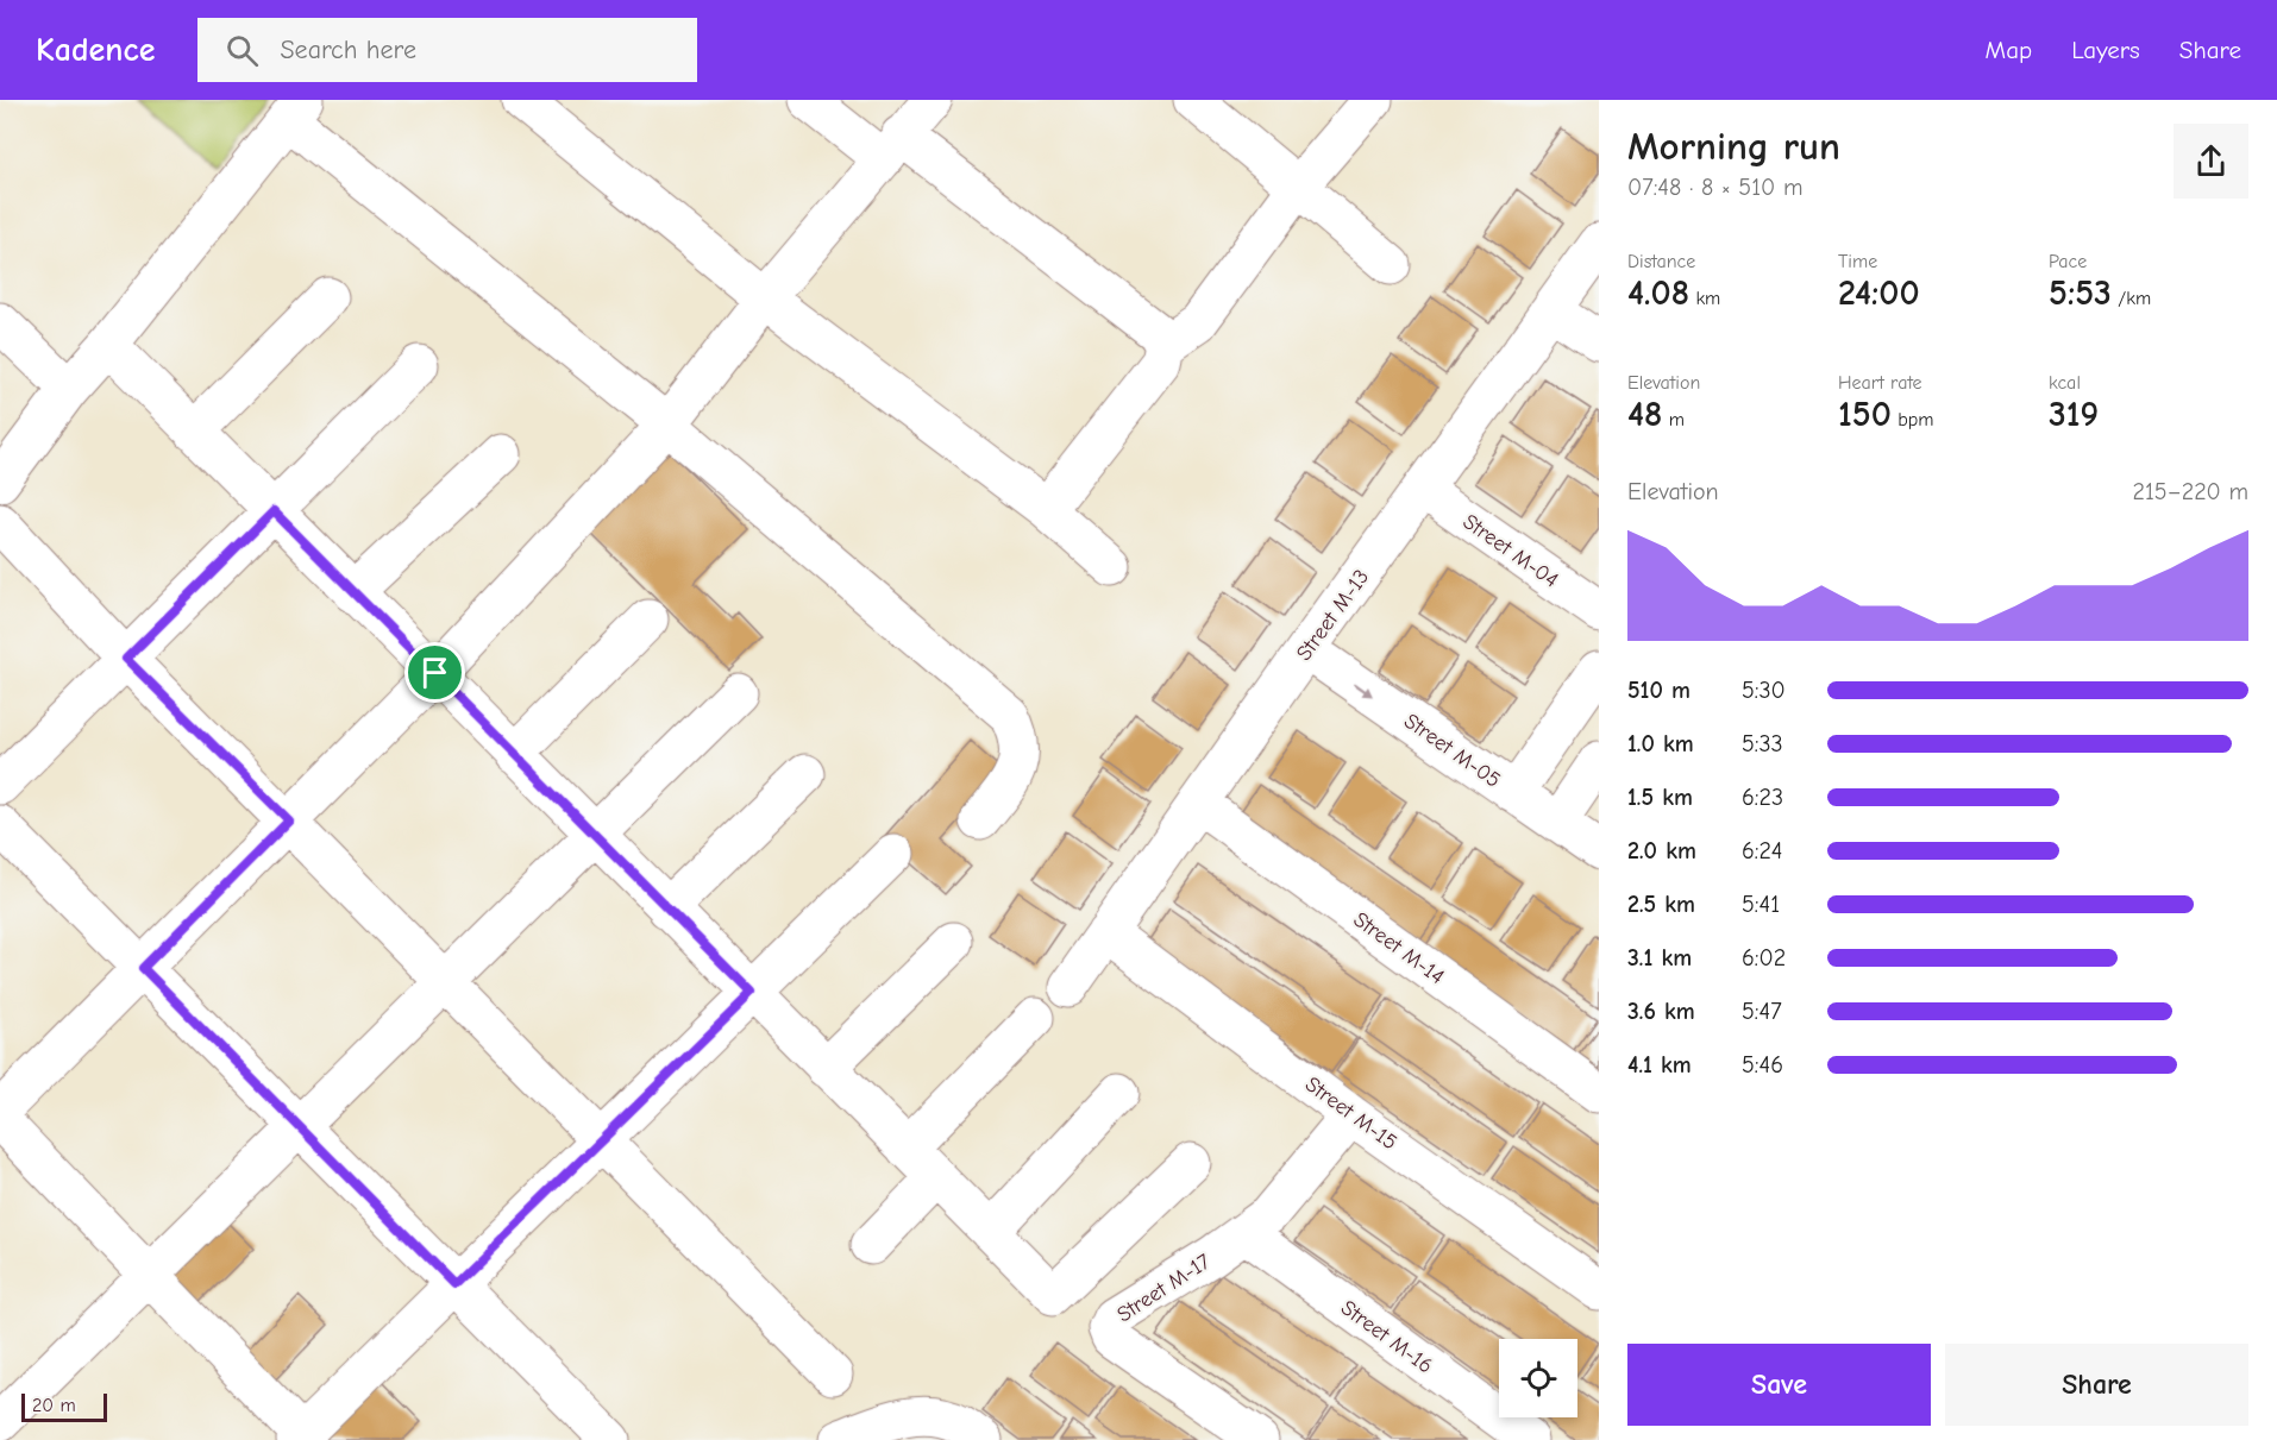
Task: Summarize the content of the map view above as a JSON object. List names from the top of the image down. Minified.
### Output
{"streets":{"street":["Street M-04","Street M-13","Street M-05","Street M-14","Street M-15","Street M-17","Street M-16"]},"crossings":[["Street M-04","Street M-13"],["Street M-13","Street M-05"],["Street M-13","Street M-14"],["Street M-13","Street M-15"],["Street M-15","Street M-17"],["Street M-17","Street M-16"]],"one_way":["Street M-05"],"scale_bar":"20 m","page":{"header":"Kadence","search":"Search here","nav":["Map","Layers","Share"],"heading":["Morning run","07:48 · 8 × 510 m"],"stats":[["Distance","4.08 km"],["Time","24:00"],["Pace","5:53 /km"],["Elevation","48 m"],["Heart rate","150 bpm"],["kcal","319"]],"chart":["Elevation","215–220 m"],"list":[{"name":"510 m","note":"5:30"},{"name":"1.0 km","note":"5:33"},{"name":"1.5 km","note":"6:23"},{"name":"2.0 km","note":"6:24"},{"name":"2.5 km","note":"5:41"},{"name":"3.1 km","note":"6:02"},{"name":"3.6 km","note":"5:47"},{"name":"4.1 km","note":"5:46"}],"buttons":["Save","Share"],"scale":"20 m"}}
